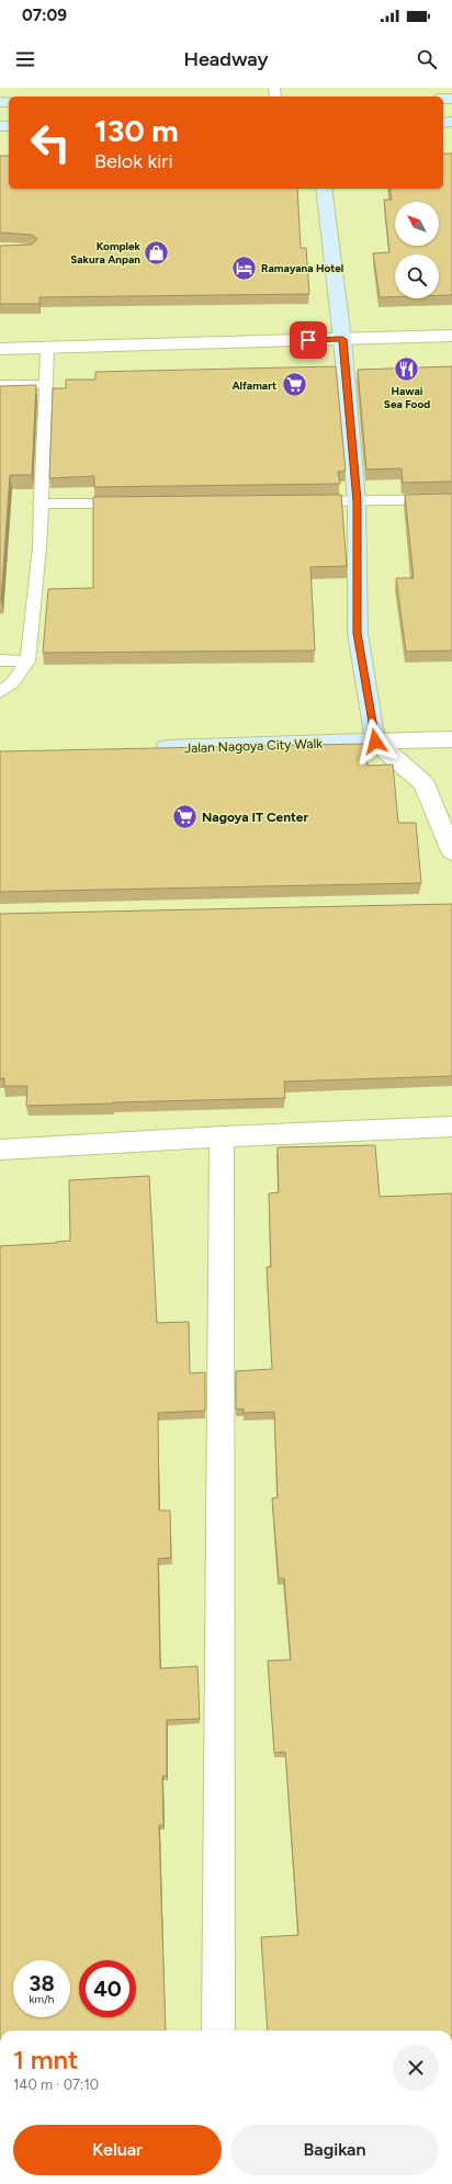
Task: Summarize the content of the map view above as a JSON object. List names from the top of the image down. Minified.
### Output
{"streets":{"street":["Jalan Nagoya City Walk"]},"places":{"shop":["Komplek Sakura Anpan"],"hotel":["Ramayana Hotel"],"restaurant":["Hawai Sea Food"],"supermarket":["Alfamart","Nagoya IT Center"]},"north":"top left","page":{"status":"07:09","header":"Headway","turn":["130 m","Belok kiri"],"speed":"38 km/h","limit":"40","heading":["1 mnt","140 m · 07:10"],"buttons":["Keluar","Bagikan"]}}
